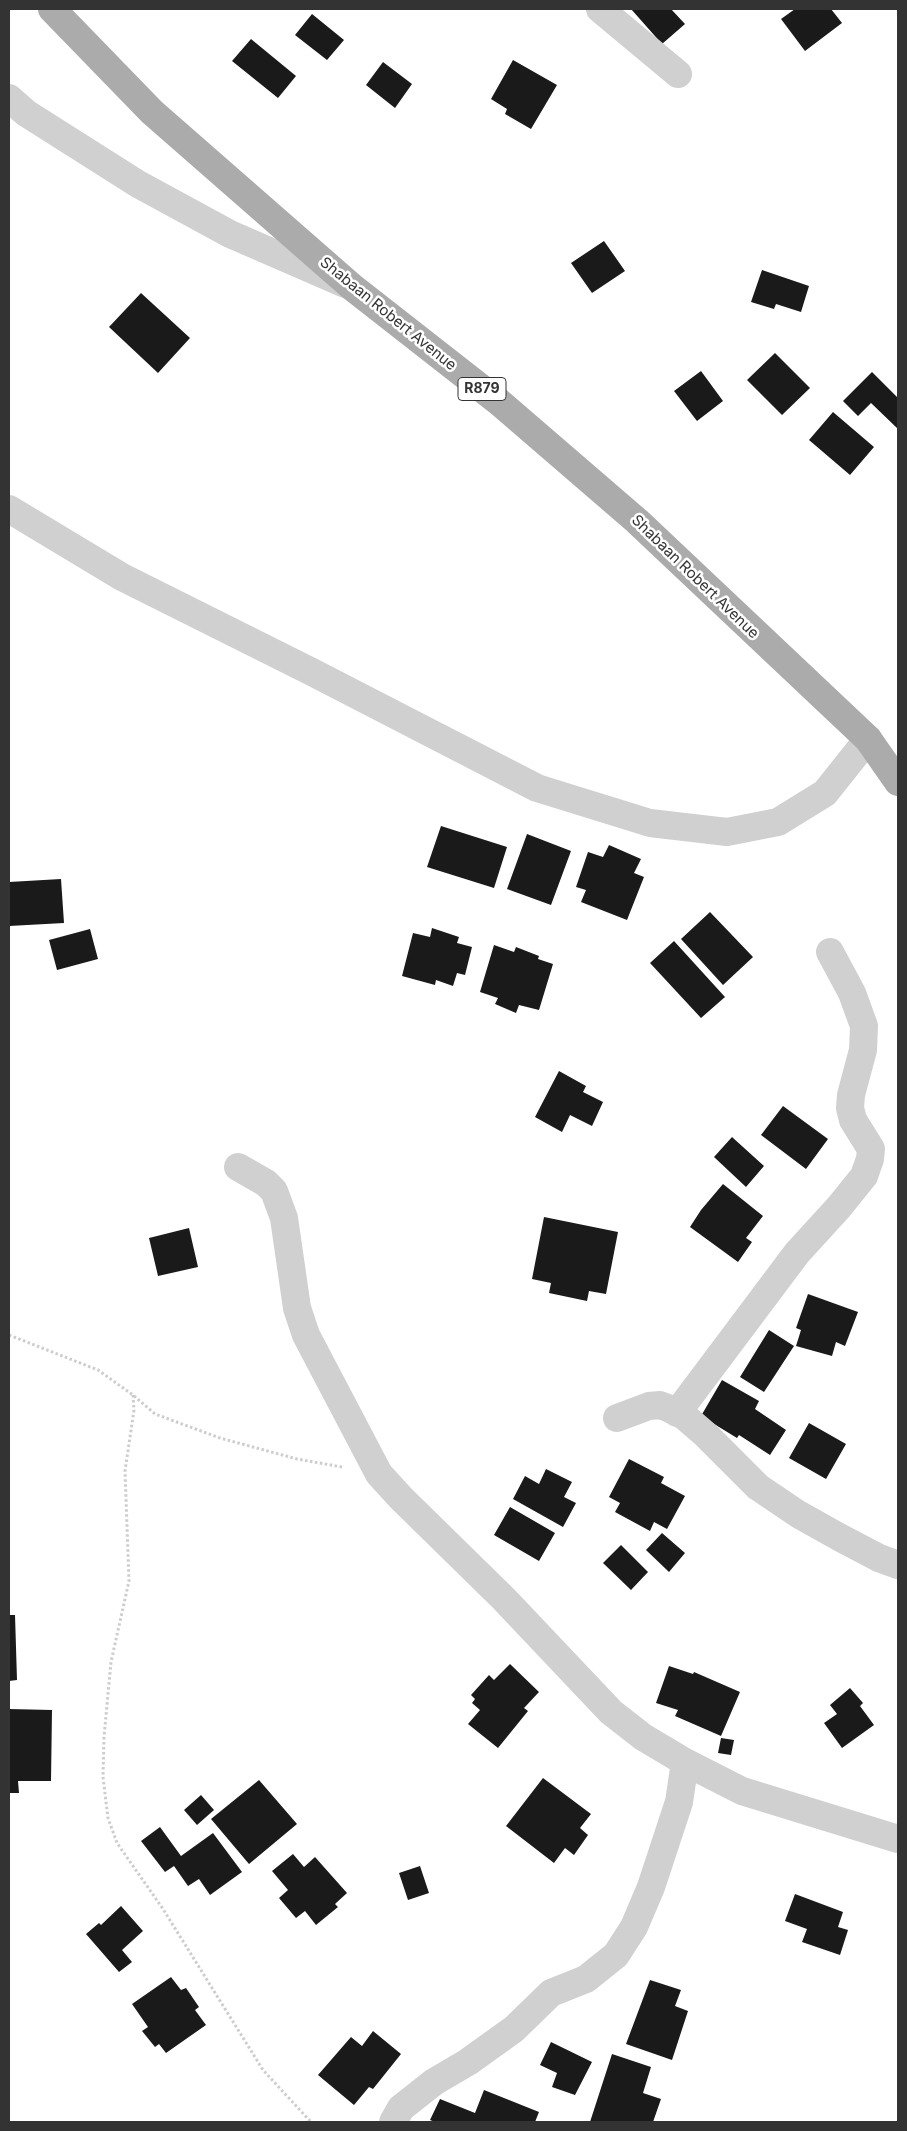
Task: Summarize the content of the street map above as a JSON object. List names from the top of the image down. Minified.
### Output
{"streets":{"main road":["Shabaan Robert Avenue","R879"]}}
